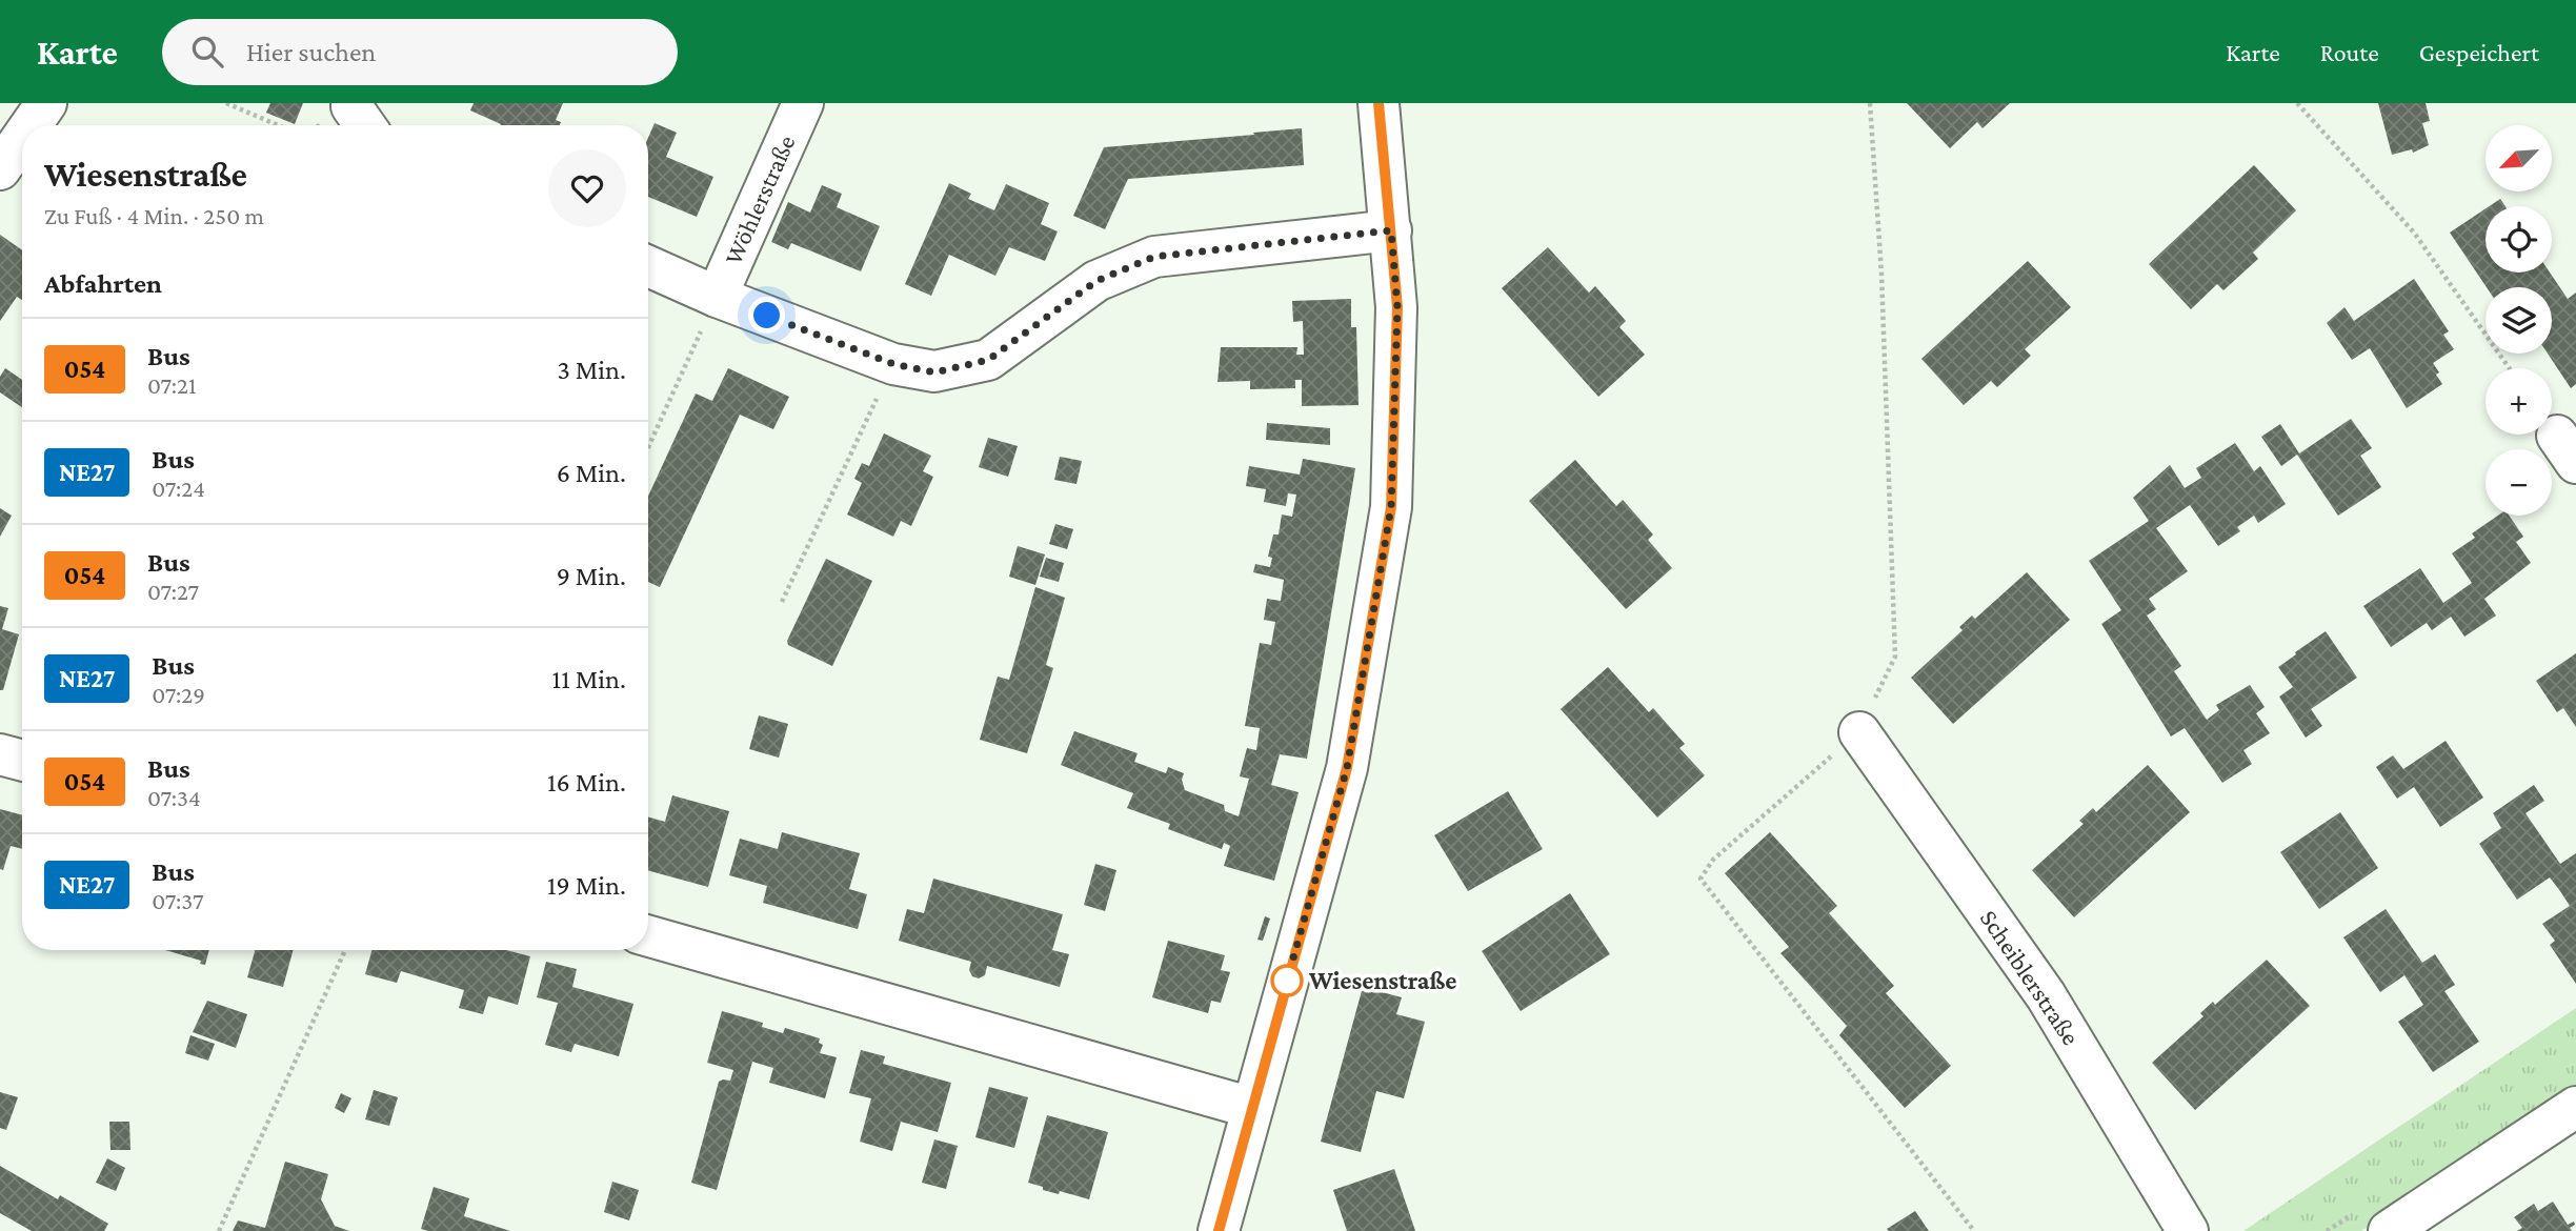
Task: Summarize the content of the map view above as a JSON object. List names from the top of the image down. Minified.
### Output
{"streets":{"street":["Wöhlerstraße","Scheiblerstraße"]},"places":["Wiesenstraße"],"lines":["bus line 054"],"north":"bottom left","page":{"header":"Karte","search":"Hier suchen","nav":["Karte","Route","Gespeichert"],"map_buttons":["+","−"],"heading":[["Wiesenstraße","Zu Fuß · 4 Min. · 250 m"],"Abfahrten"],"list":[{"mark":"054","name":"Bus","note":"07:21","value":"3 Min."},{"mark":"NE27","name":"Bus","note":"07:24","value":"6 Min."},{"mark":"054","name":"Bus","note":"07:27","value":"9 Min."},{"mark":"NE27","name":"Bus","note":"07:29","value":"11 Min."},{"mark":"054","name":"Bus","note":"07:34","value":"16 Min."},{"mark":"NE27","name":"Bus","note":"07:37","value":"19 Min."}]}}
